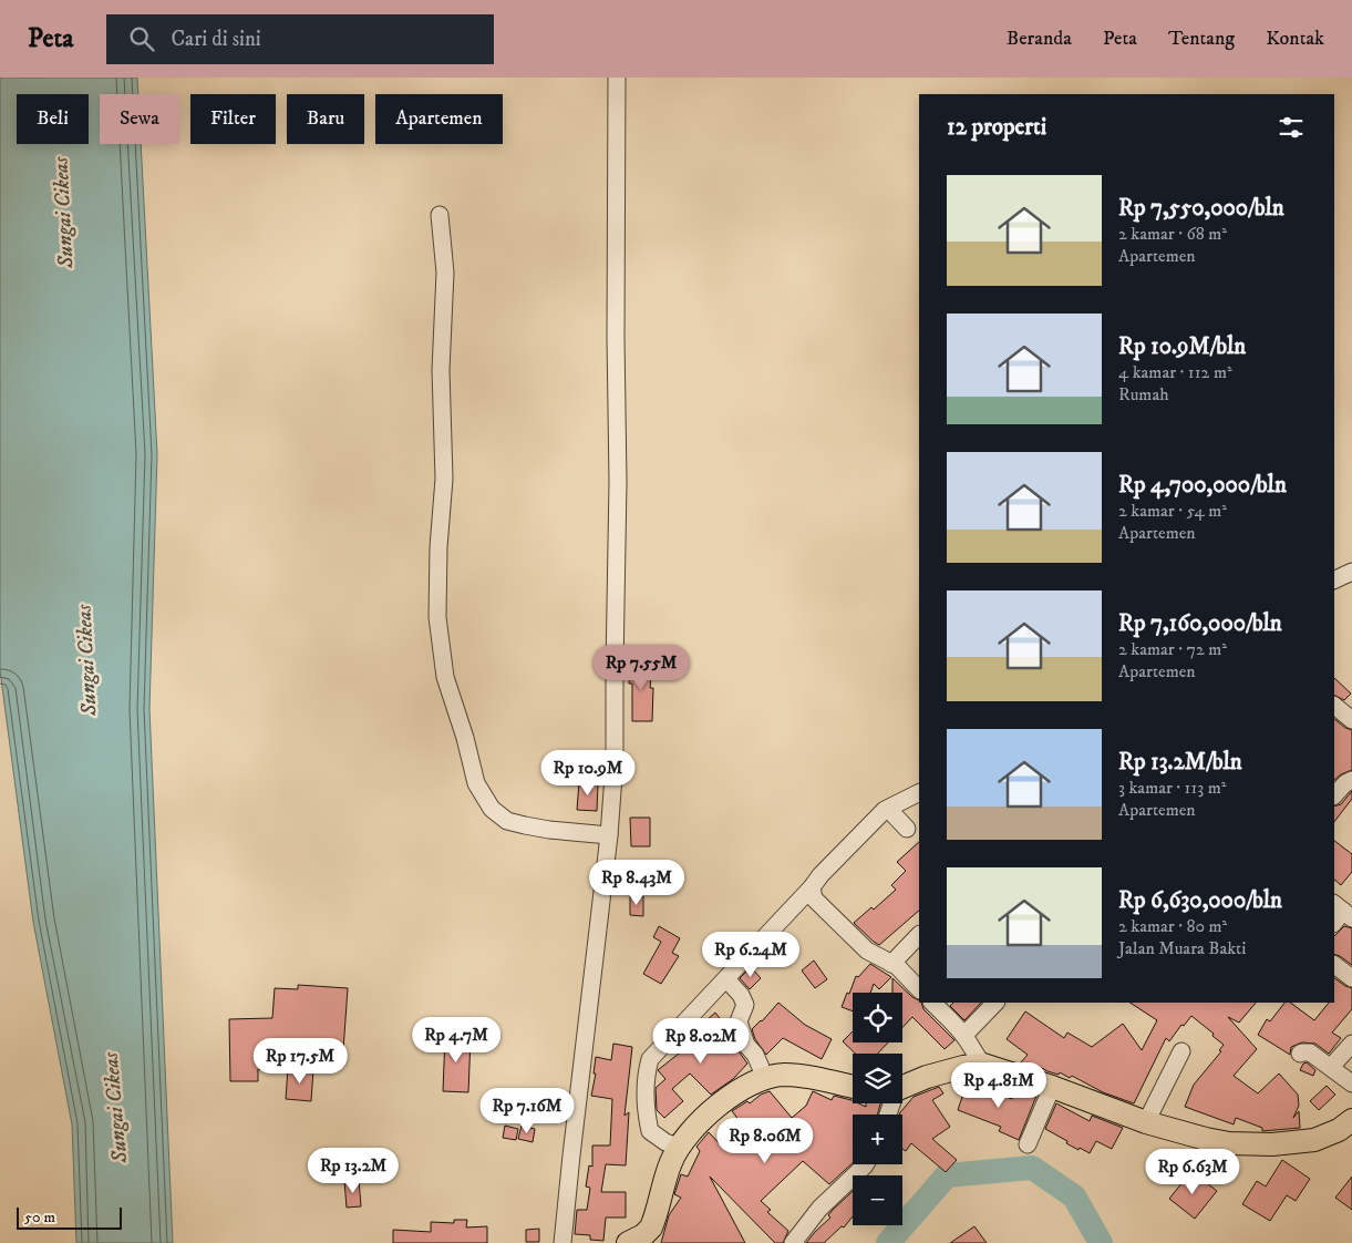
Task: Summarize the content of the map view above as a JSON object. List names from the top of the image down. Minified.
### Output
{"water":["Sungai Cikeas"],"scale_bar":"50 m","page":{"header":"Peta","search":"Cari di sini","nav":["Beranda","Peta","Tentang","Kontak"],"chip":["Beli","Sewa","Filter","Baru","Apartemen"],"heading":"12 properti","list":[{"name":"Rp 7,550,000/bln","note":"2 kamar · 68 m² · Apartemen"},{"name":"Rp 10.9M/bln","note":"4 kamar · 112 m² · Rumah"},{"name":"Rp 4,700,000/bln","note":"2 kamar · 54 m² · Apartemen"},{"name":"Rp 7,160,000/bln","note":"2 kamar · 72 m² · Apartemen"},{"name":"Rp 13.2M/bln","note":"3 kamar · 113 m² · Apartemen"},{"name":"Rp 6,630,000/bln","note":"2 kamar · 80 m² · Jalan Muara Bakti"}],"price":["Rp 7.55M","Rp 10.9M","Rp 8.43M","Rp 6.24M","Rp 4.7M","Rp 8.02M","Rp 17.5M","Rp 4.81M","Rp 7.16M","Rp 8.06M","Rp 13.2M","Rp 6.63M"],"map_buttons":["+","−"],"scale":"50 m"}}
